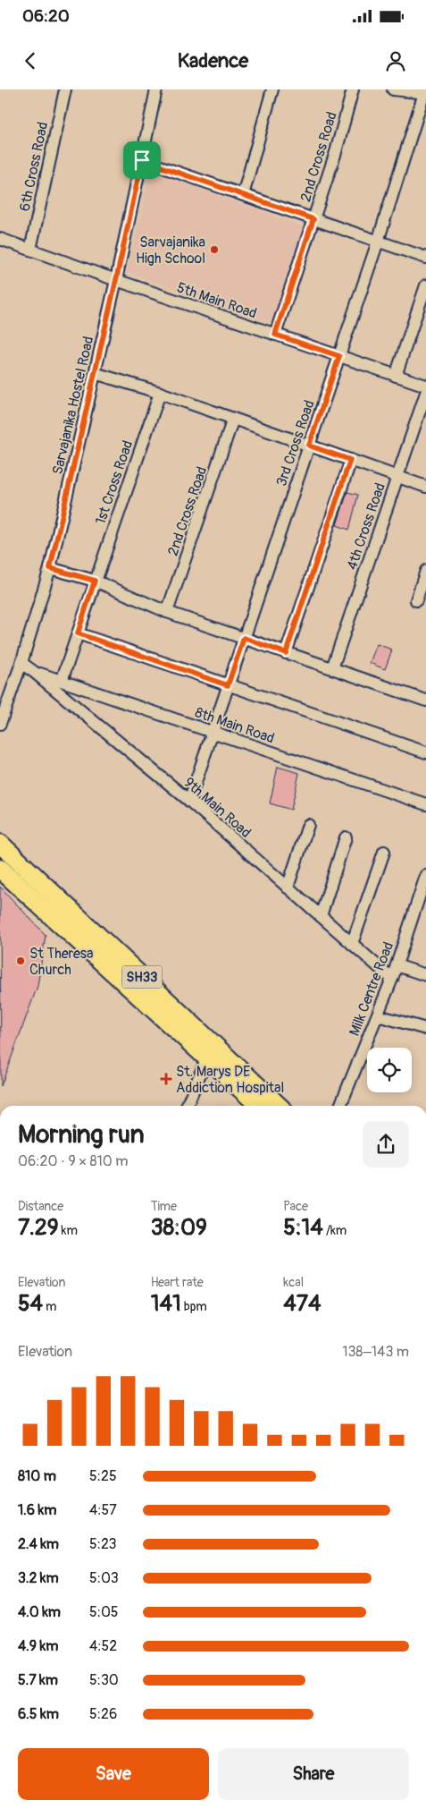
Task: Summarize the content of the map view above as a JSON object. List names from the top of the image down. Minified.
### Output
{"streets":{"main road":["SH33"],"street":["2nd Cross Road","6th Cross Road","5th Main Road","Sarvajanika Hostel Road","3rd Cross Road","1st Cross Road","4th Cross Road","8th Main Road","9th Main Road","Milk Centre Road"]},"crossings":[["2nd Cross Road","5th Main Road"],["6th Cross Road","5th Main Road"],["5th Main Road","Sarvajanika Hostel Road"],["5th Main Road","3rd Cross Road"],["Sarvajanika Hostel Road","9th Main Road"],["3rd Cross Road","8th Main Road"],["3rd Cross Road","9th Main Road"],["1st Cross Road","8th Main Road"],["8th Main Road","9th Main Road"],["9th Main Road","Milk Centre Road"]],"places":{"other":["Sarvajanika High School","St Theresa Church"],"health":["St. Marys DE Addiction Hospital"]},"page":{"status":"06:20","header":"Kadence","heading":["Morning run","06:20 · 9 × 810 m"],"stats":[["Distance","7.29 km"],["Time","38:09"],["Pace","5:14 /km"],["Elevation","54 m"],["Heart rate","141 bpm"],["kcal","474"]],"chart":["Elevation","138–143 m"],"list":[{"name":"810 m","note":"5:25"},{"name":"1.6 km","note":"4:57"},{"name":"2.4 km","note":"5:23"},{"name":"3.2 km","note":"5:03"},{"name":"4.0 km","note":"5:05"},{"name":"4.9 km","note":"4:52"},{"name":"5.7 km","note":"5:30"},{"name":"6.5 km","note":"5:26"}],"buttons":["Save","Share"]}}
